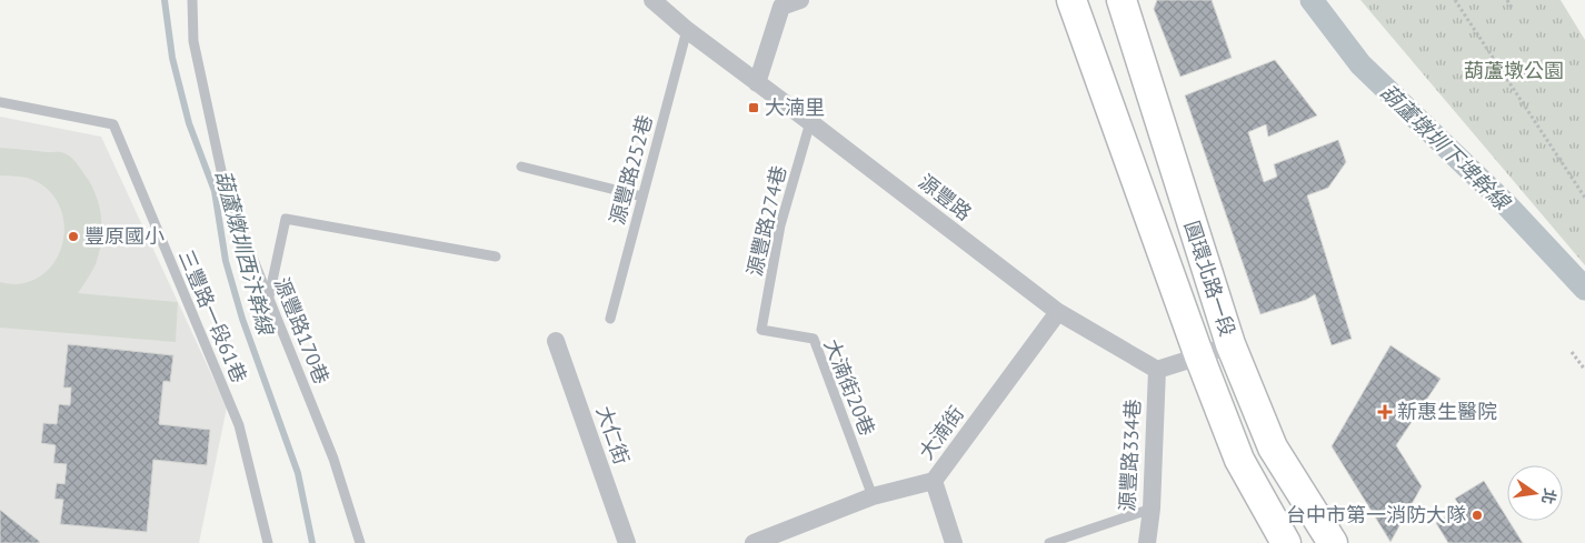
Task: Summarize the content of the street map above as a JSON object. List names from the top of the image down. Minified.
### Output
{"streets":{"main road":["圓環北路一段"],"street":["源豐路","大湳街","大仁街","源豐路334巷"],"lane":["源豐路252巷","源豐路274巷","三豐路一段61巷","源豐路170巷","大湳街20巷"]},"crossings":[["源豐路252巷","源豐路"],["源豐路","源豐路274巷"],["源豐路","大湳街"],["源豐路","源豐路334巷"],["源豐路274巷","大湳街20巷"],["大湳街20巷","大湳街"]],"water":["葫蘆墩圳下埤幹線","葫蘆燉圳西汴幹線"],"parks":["葫蘆墩公園"],"places":{"transit":["大湳里"],"other":["豐原國小","台中市第一消防大隊"],"health":["新惠生醫院"]},"north":"right"}
